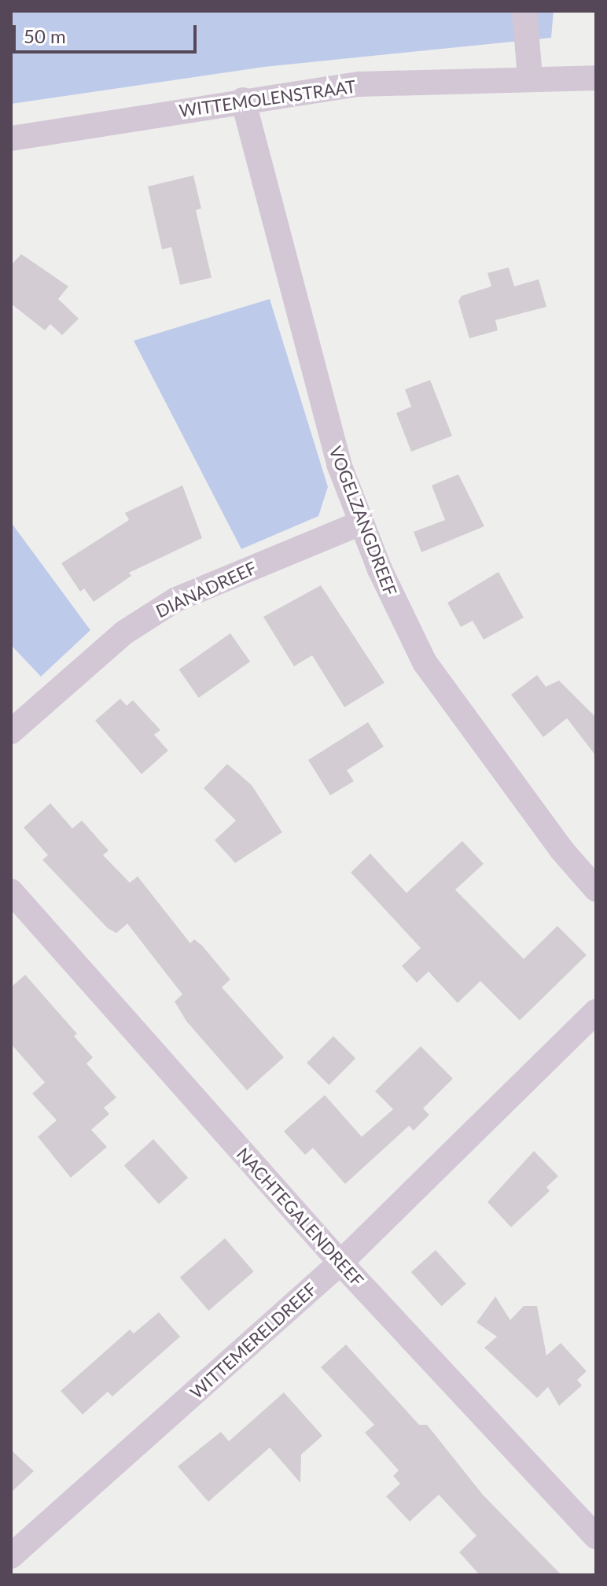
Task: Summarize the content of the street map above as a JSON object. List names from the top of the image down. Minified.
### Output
{"streets":{"street":["WITTEMOLENSTRAAT","VOGELZANGDREEF","DIANADREEF","NACHTEGALENDREEF","WITTEMERELDREEF"]},"crossings":[["WITTEMOLENSTRAAT","VOGELZANGDREEF"],["VOGELZANGDREEF","DIANADREEF"],["NACHTEGALENDREEF","WITTEMERELDREEF"]],"scale_bar":"50 m"}
